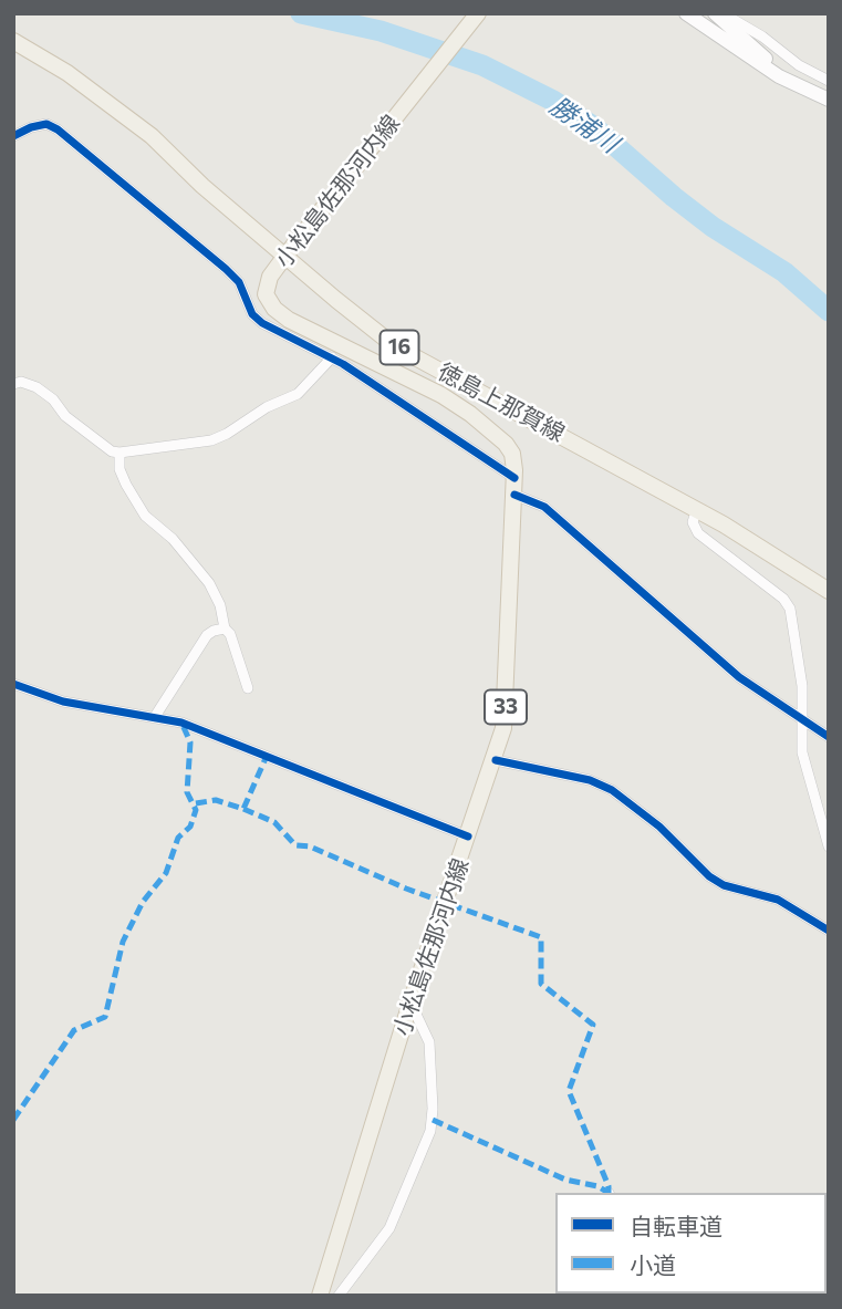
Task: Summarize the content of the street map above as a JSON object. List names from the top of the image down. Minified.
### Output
{"streets":{"main road":["小松島佐那河内線","16","徳島上那賀線","33"]},"crossings":[["小松島佐那河内線","徳島上那賀線"]],"water":["勝浦川"],"legend":["自転車道","小道"]}
